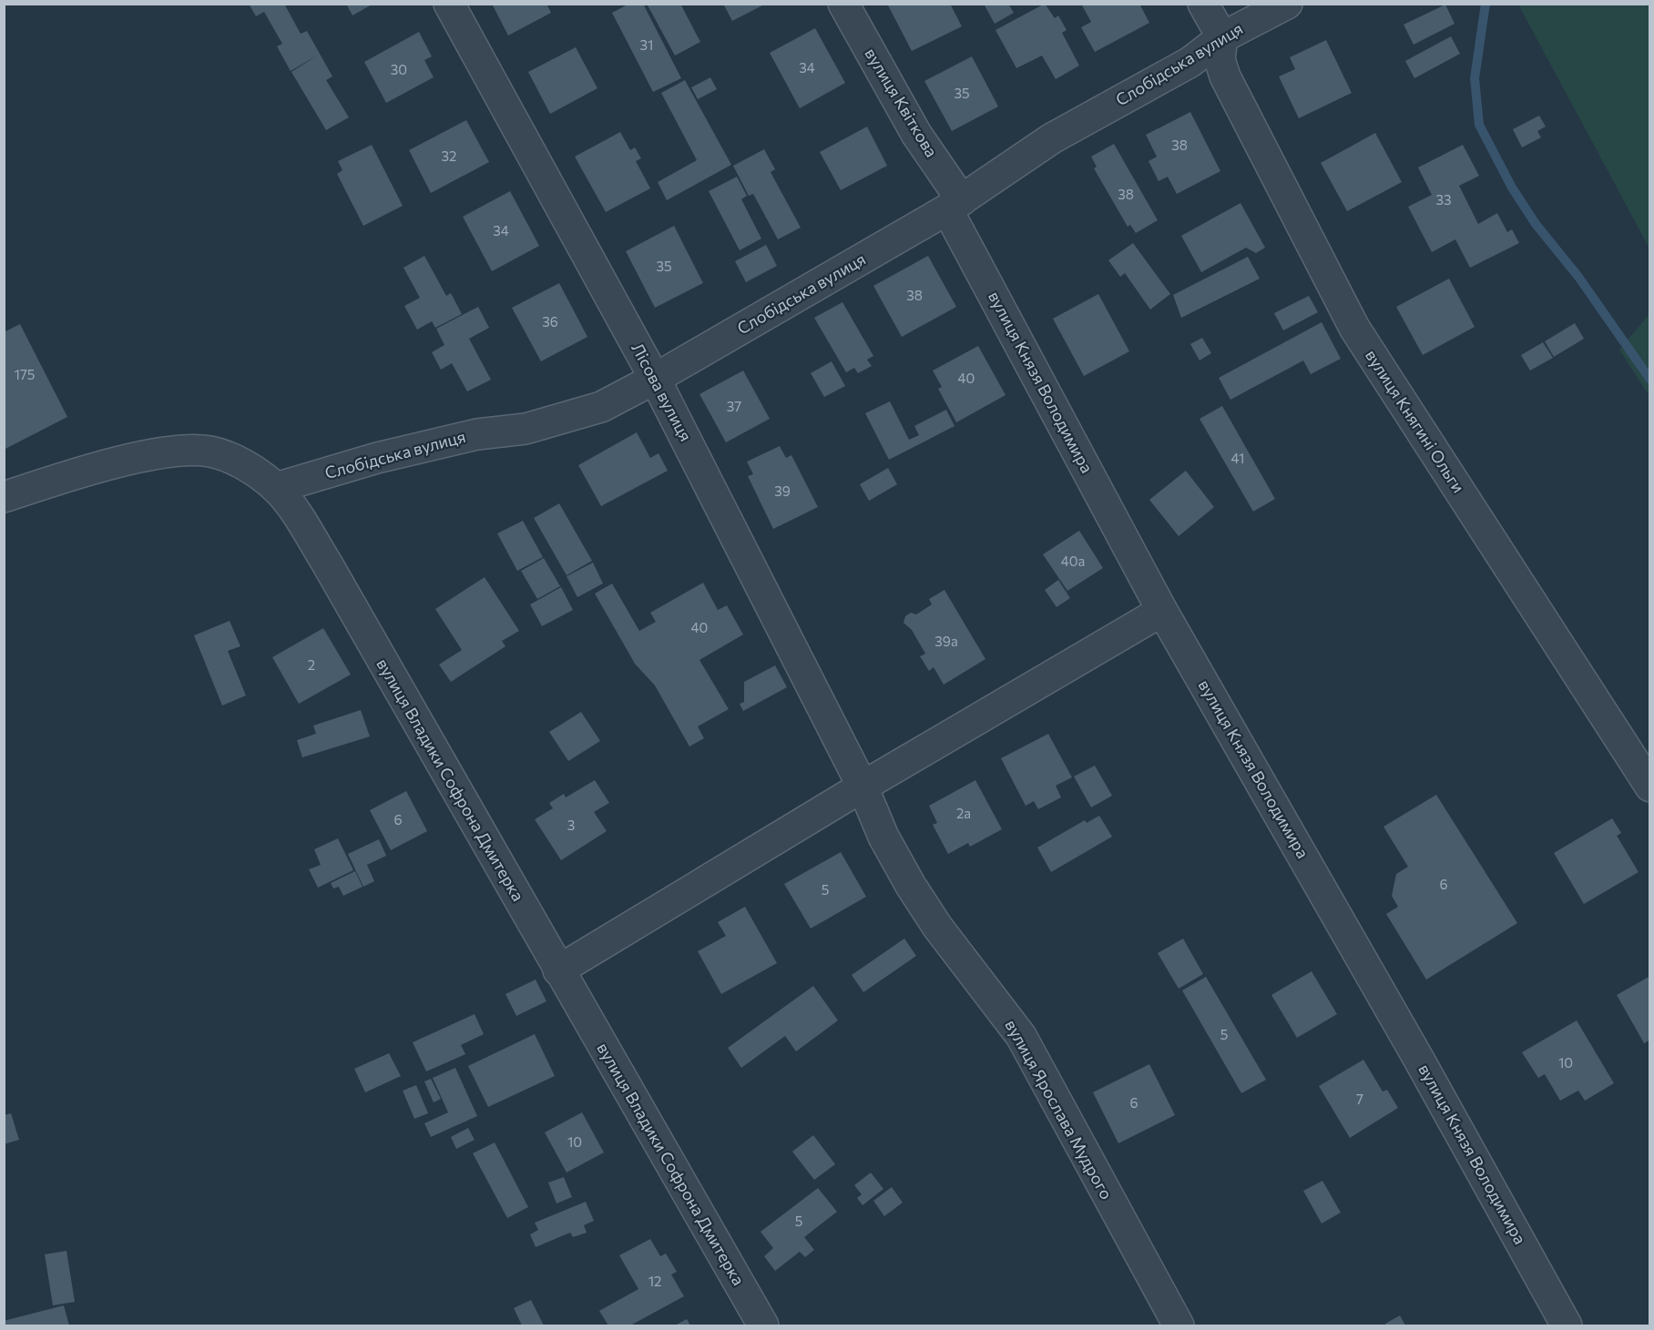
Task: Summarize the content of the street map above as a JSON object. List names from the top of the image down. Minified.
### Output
{"streets":{"street":["Слобідська вулиця","вулиця Квіткова","вулиця Князя Володимира","Лісова вулиця","вулиця Княгині Ольги","вулиця Владики Софрона Дмитерка","вулиця Ярослава Мудрого"]},"crossings":[["Слобідська вулиця","вулиця Квіткова"],["Слобідська вулиця","вулиця Князя Володимира"],["Слобідська вулиця","Лісова вулиця"],["Слобідська вулиця","вулиця Княгині Ольги"],["Слобідська вулиця","вулиця Владики Софрона Дмитерка"],["вулиця Квіткова","вулиця Князя Володимира"],["Лісова вулиця","вулиця Ярослава Мудрого"]],"house_numbers":["31","34","30","35","38","32","38","33","34","35","38","36","175","40","37","41","39","40а","40","39а","2","2а","6","3","6","5","5","10","7","6","10","5","12"]}
